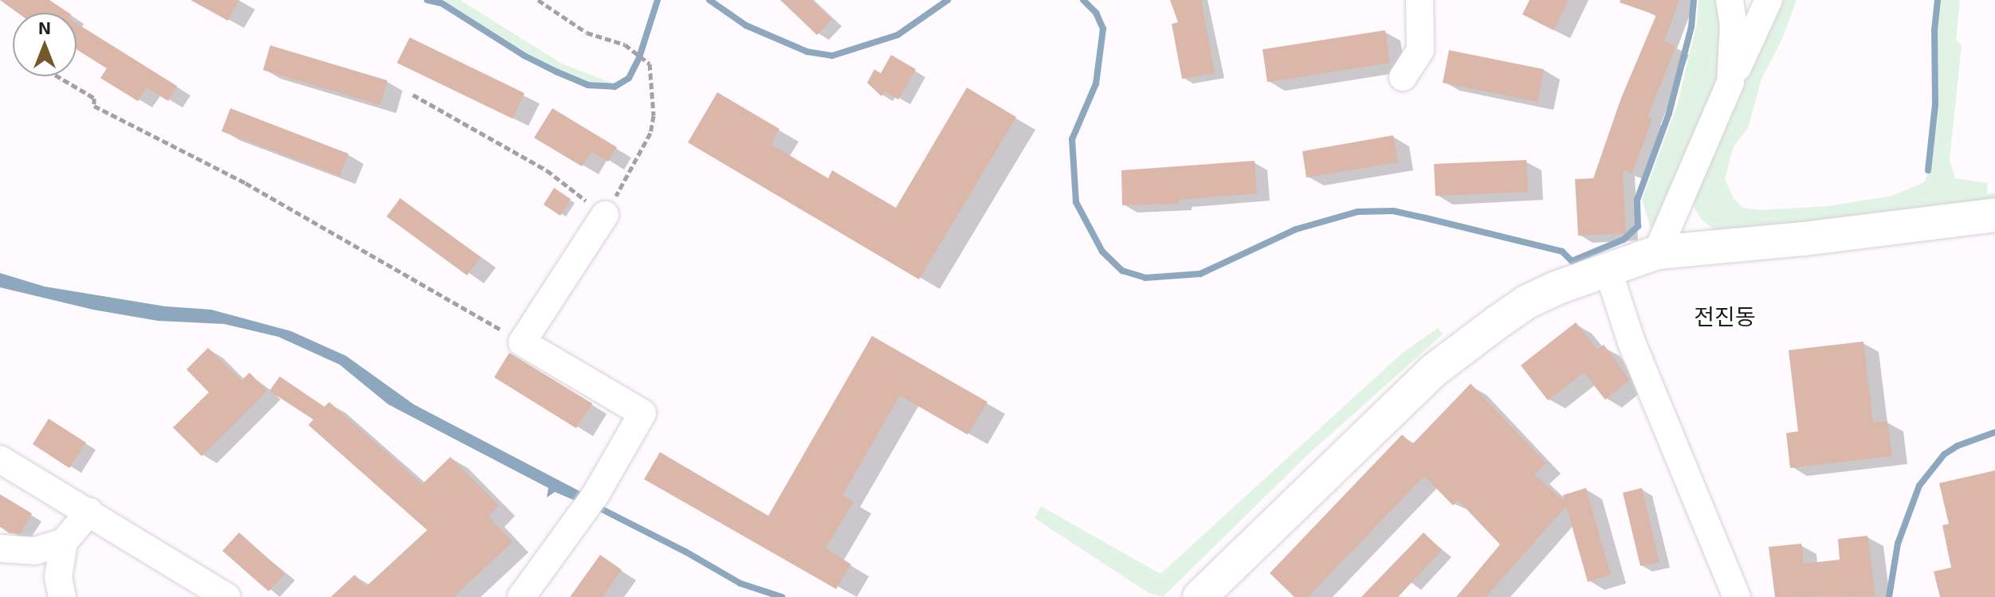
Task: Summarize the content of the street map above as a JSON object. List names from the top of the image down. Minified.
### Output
{"districts":["전진동"],"north":"top"}
